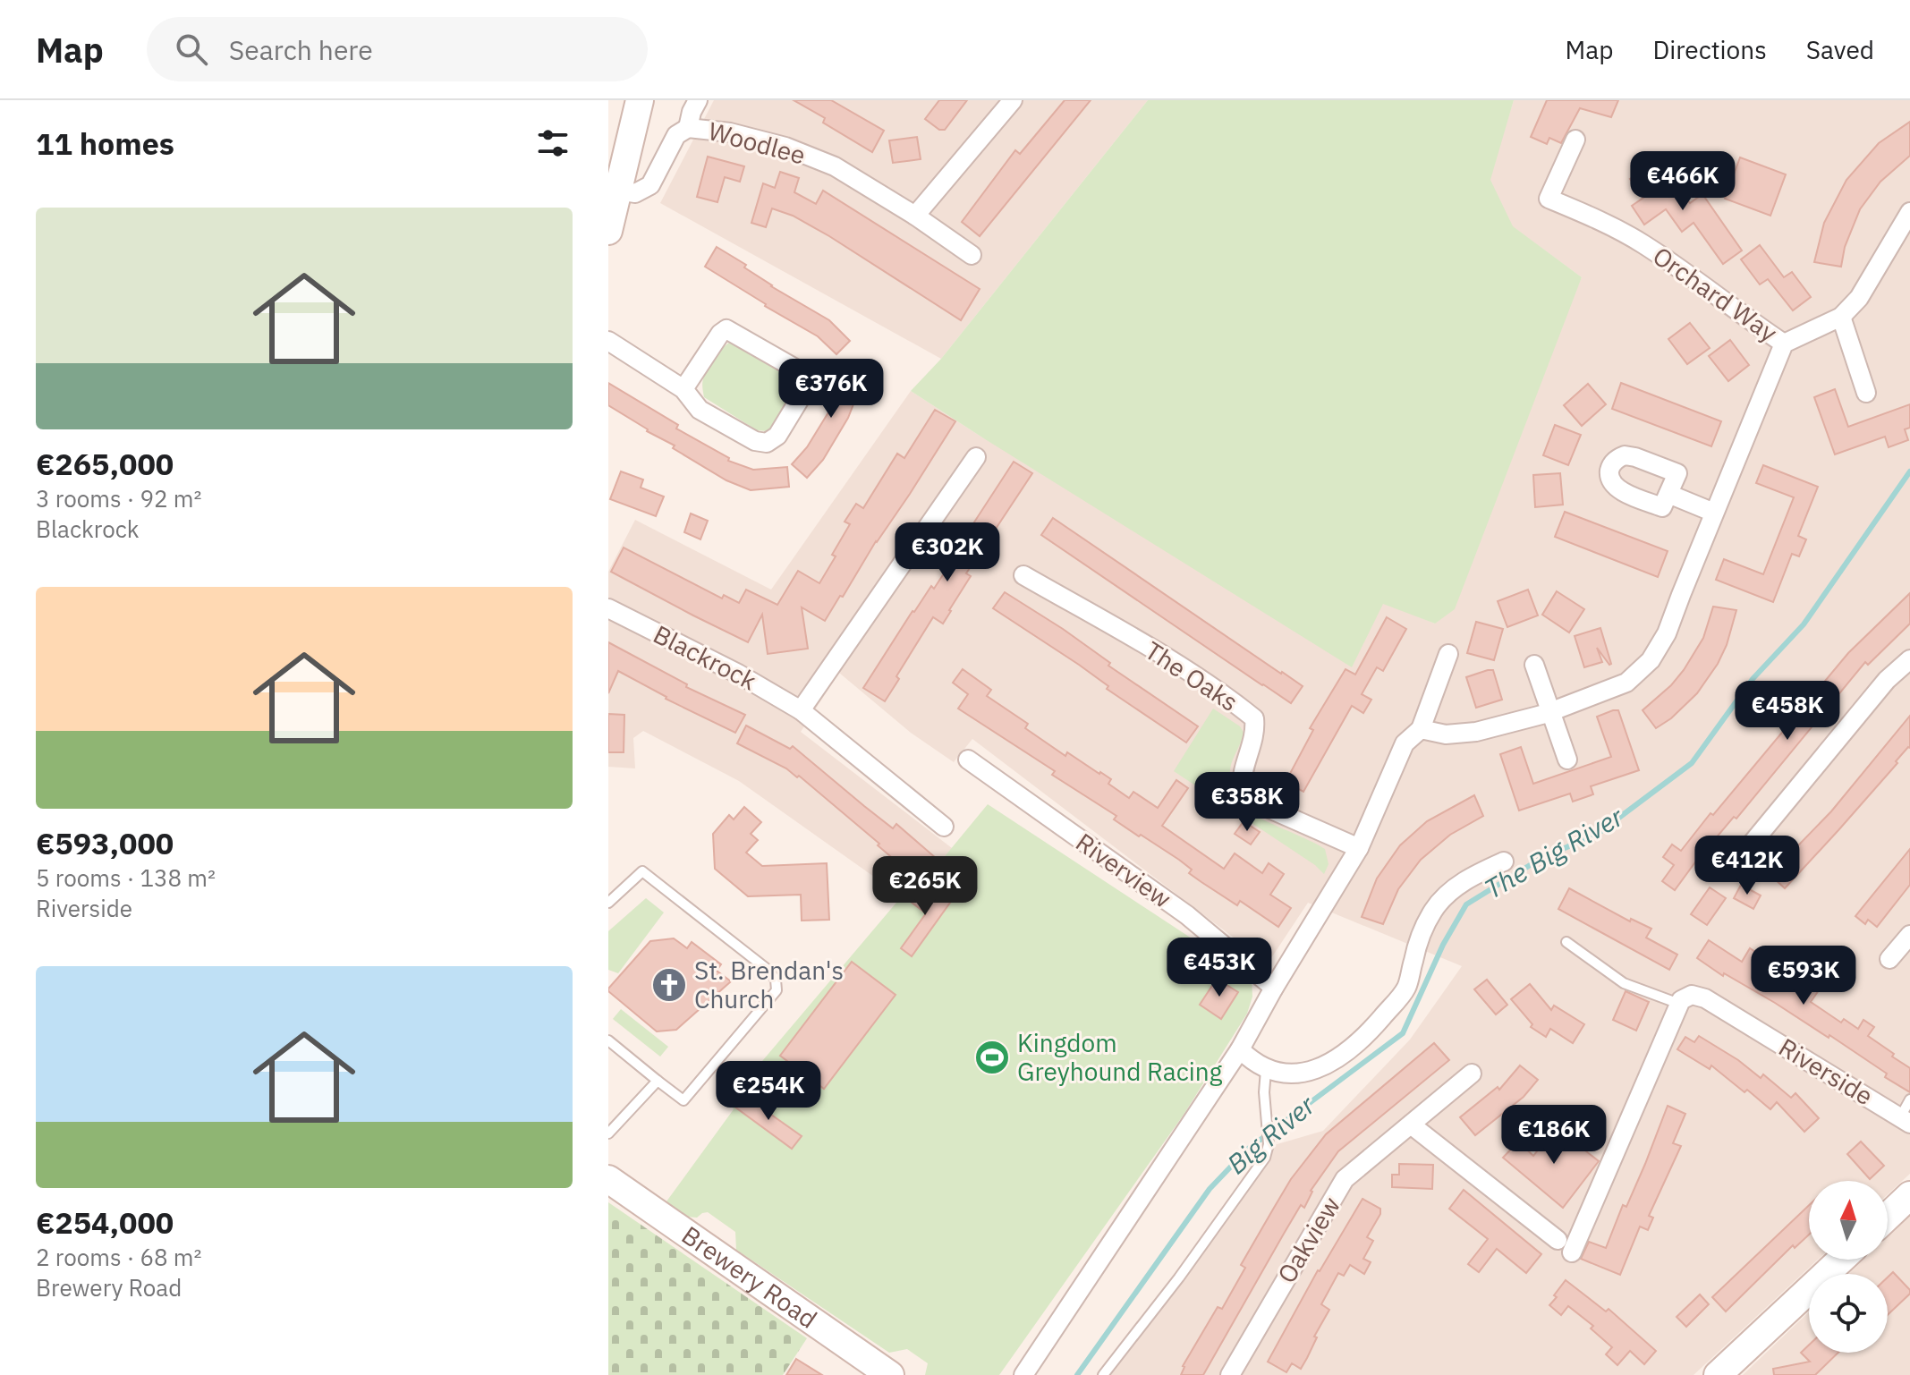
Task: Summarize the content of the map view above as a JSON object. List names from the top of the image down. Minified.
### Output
{"streets":{"main road":["Brewery Road"],"street":["Woodlee","Orchard Way","Blackrock","The Oaks","Riverview","Riverside","Oakview"]},"water":["The Big River","Big River"],"places":{"church":["St. Brendan's Church"],"sports":["Kingdom Greyhound Racing"]},"north":"top","page":{"header":"Map","search":"Search here","nav":["Map","Directions","Saved"],"heading":"11 homes","price":["€466K","€376K","€302K","€458K","€358K","€412K","€265K","€453K","€593K","€254K","€186K"],"list":[{"name":"€265,000","note":"3 rooms · 92 m² · Blackrock"},{"name":"€593,000","note":"5 rooms · 138 m² · Riverside"},{"name":"€254,000","note":"2 rooms · 68 m² · Brewery Road"}]}}
